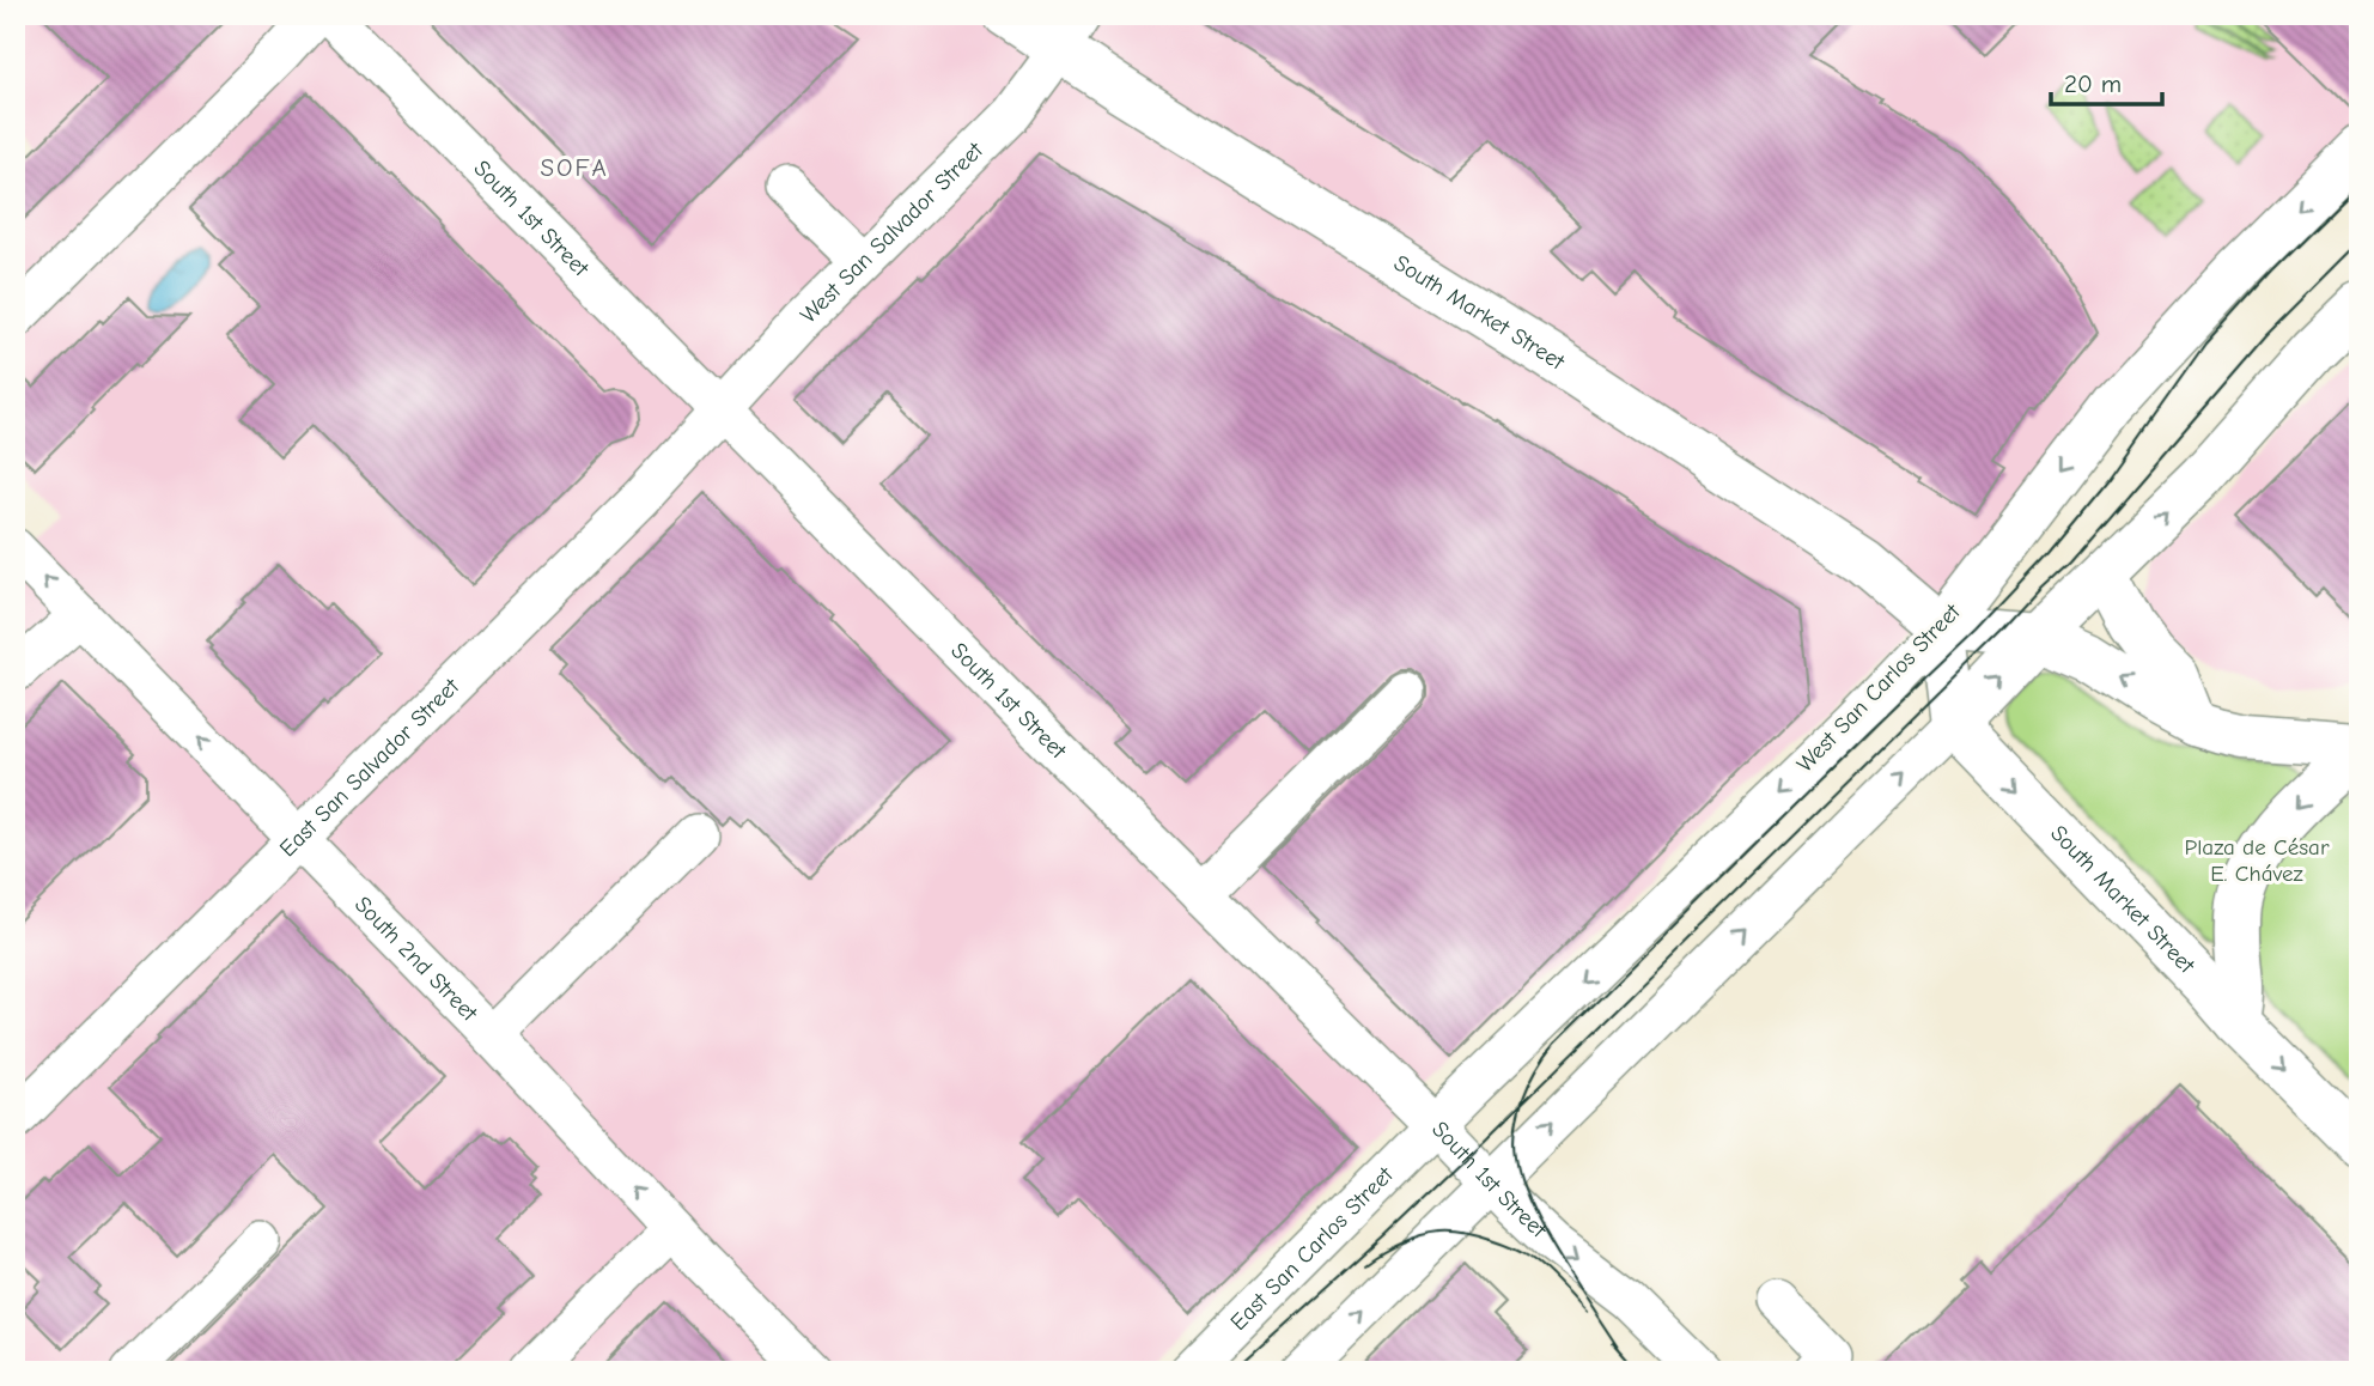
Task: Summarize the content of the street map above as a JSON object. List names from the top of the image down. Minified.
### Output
{"streets":{"main road":["South Market Street","West San Carlos Street"],"street":["South 1st Street","West San Salvador Street","East San Salvador Street","South 2nd Street","East San Carlos Street"]},"crossings":[["South 1st Street","West San Salvador Street"],["South 1st Street","West San Carlos Street"],["South 1st Street","East San Salvador Street"],["South 1st Street","East San Carlos Street"],["West San Salvador Street","South Market Street"],["West San Salvador Street","East San Salvador Street"],["South Market Street","West San Carlos Street"],["West San Carlos Street","East San Carlos Street"],["East San Salvador Street","South 2nd Street"]],"one_way":["South 2nd Street"],"districts":["SOFA"],"parks":["Plaza de César E. Chávez"],"scale_bar":"20 m"}
